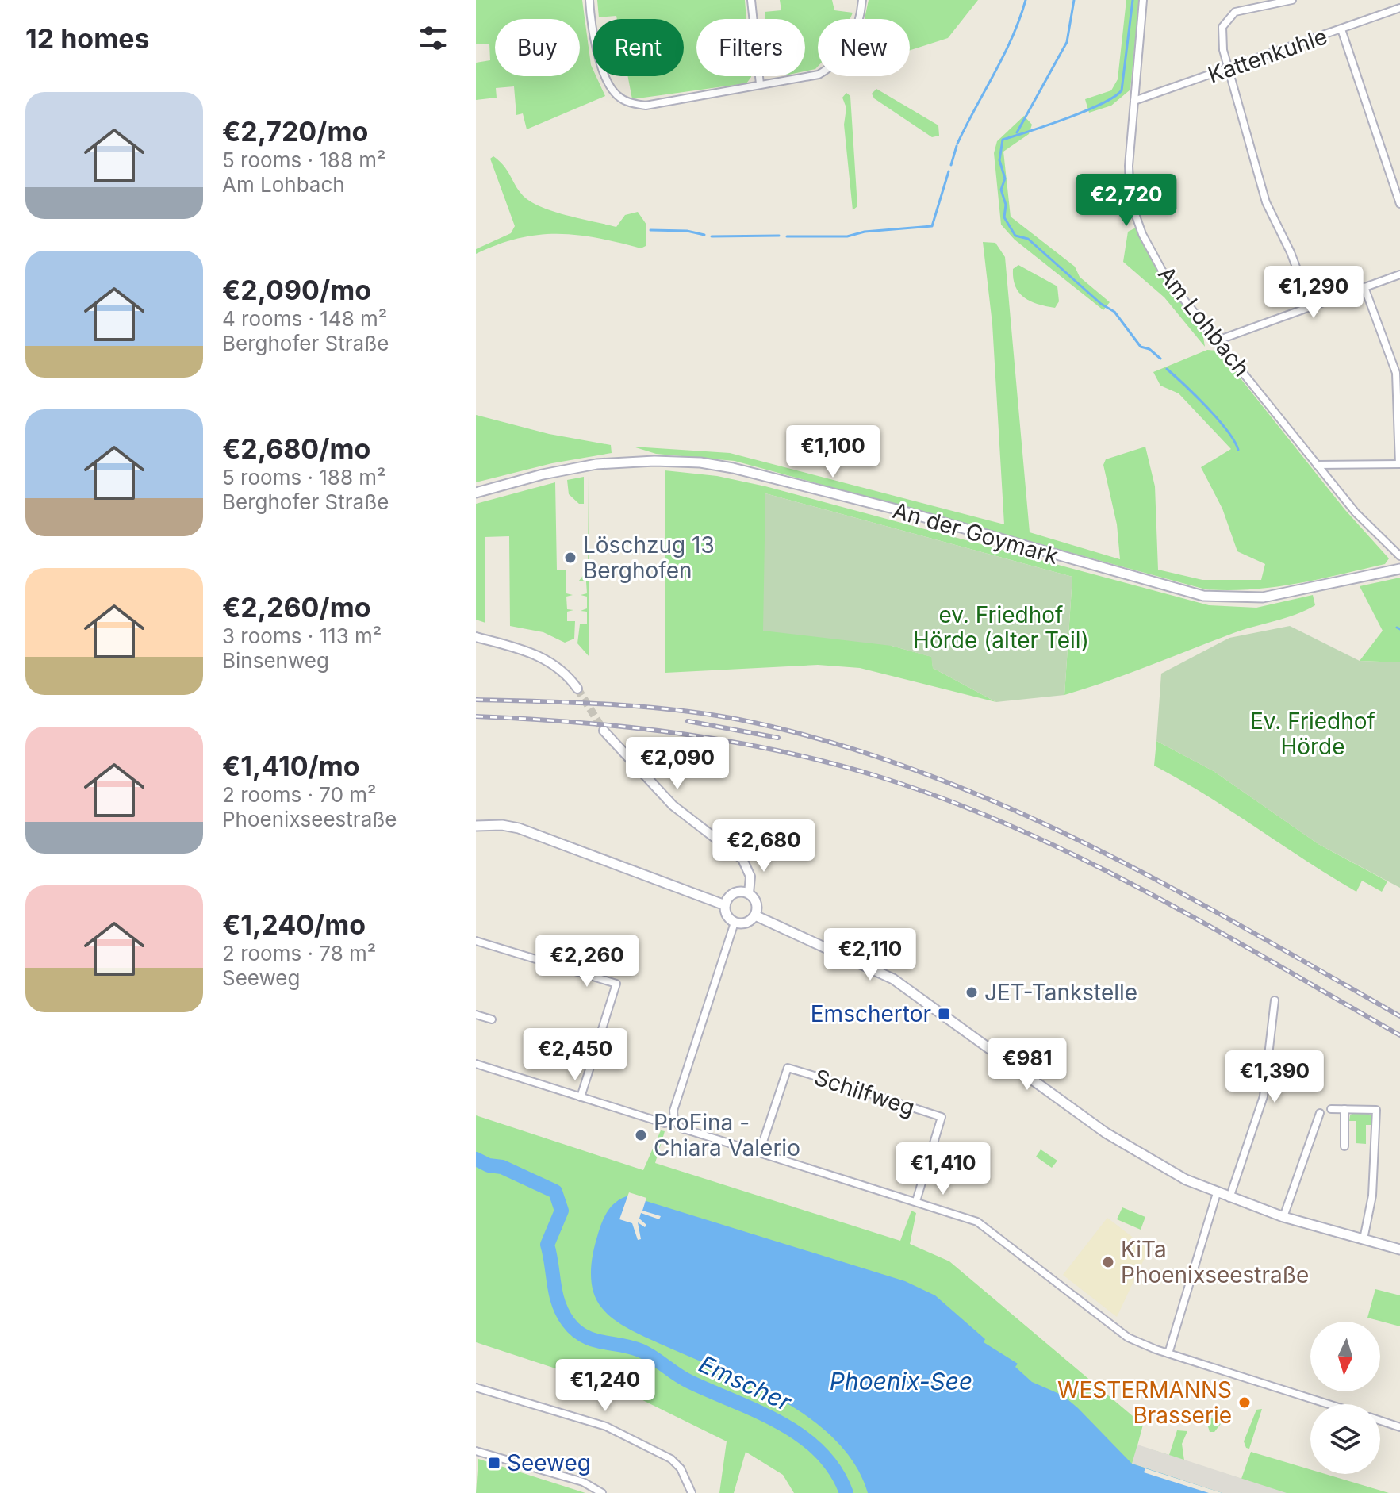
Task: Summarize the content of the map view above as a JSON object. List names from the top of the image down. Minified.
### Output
{"streets":{"main road":["An der Goymark"],"street":["Kattenkuhle","Am Lohbach","Schilfweg"]},"crossings":[["Kattenkuhle","Am Lohbach"]],"water":["Phoenix-See","Emscher"],"parks":["ev. Friedhof Hörde (alter Teil)","Ev. Friedhof Hörde"],"places":{"other":["Löschzug 13 Berghofen","JET-Tankstelle","ProFina - Chiara Valerio","KiTa Phoenixseestraße","WESTERMANNS Brasserie"],"transit":["Emschertor","Seeweg"]},"north":"bottom","page":{"heading":"12 homes","chip":["Buy","Rent","Filters","New"],"list":[{"name":"€2,720/mo","note":"5 rooms · 188 m² · Am Lohbach"},{"name":"€2,090/mo","note":"4 rooms · 148 m² · Berghofer Straße"},{"name":"€2,680/mo","note":"5 rooms · 188 m² · Berghofer Straße"},{"name":"€2,260/mo","note":"3 rooms · 113 m² · Binsenweg"},{"name":"€1,410/mo","note":"2 rooms · 70 m² · Phoenixseestraße"},{"name":"€1,240/mo","note":"2 rooms · 78 m² · Seeweg"}],"price":["€2,720","€1,290","€1,100","€2,090","€2,680","€2,110","€2,260","€2,450","€981","€1,390","€1,410","€1,240"]}}
